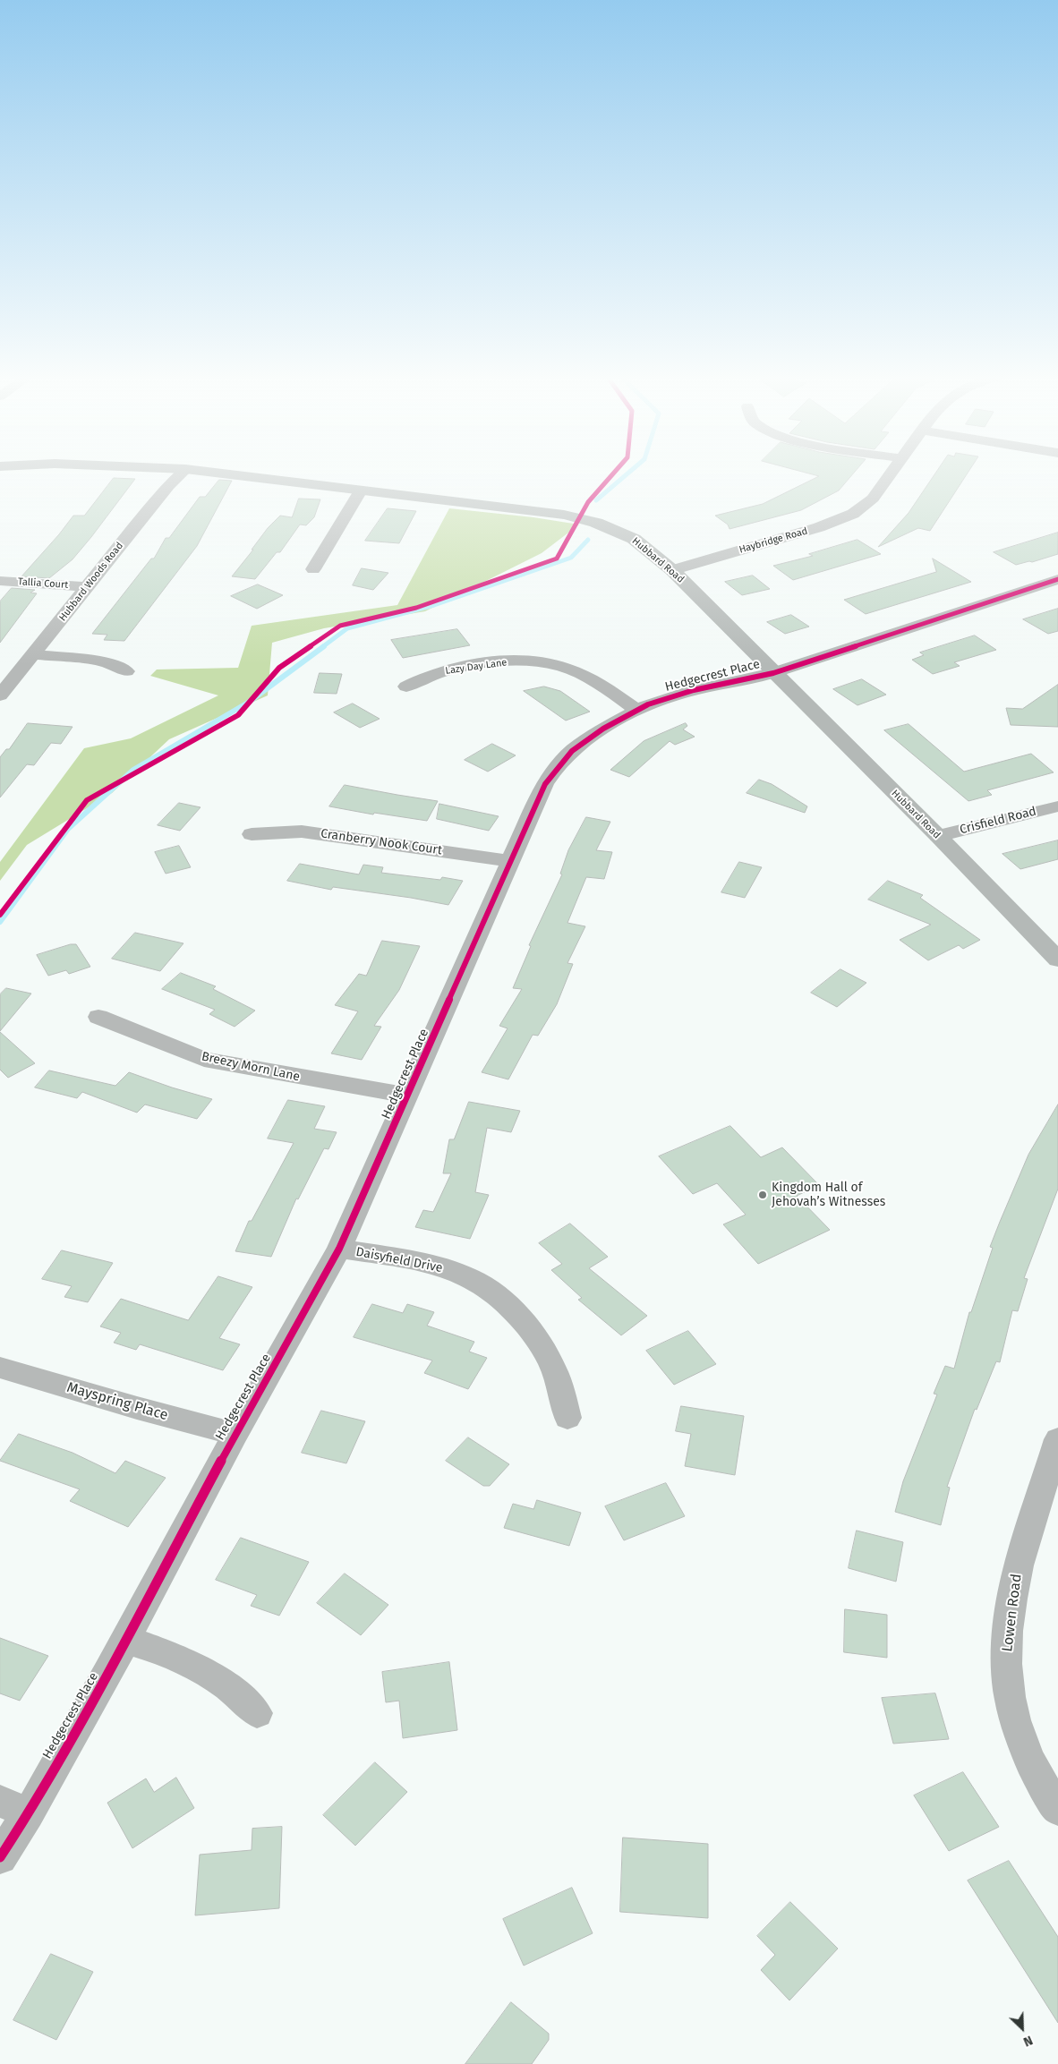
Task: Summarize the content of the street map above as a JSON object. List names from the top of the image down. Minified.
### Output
{"streets":{"main road":["Hubbard Road"],"street":["Haybridge Road","Hubbard Woods Road","Tallia Court","Lazy Day Lane","Hedgecrest Place","Crisfield Road","Cranberry Nook Court","Breezy Morn Lane","Daisyfield Drive","Mayspring Place","Lowen Road"]},"crossings":[["Haybridge Road","Hubbard Road"],["Hubbard Road","Hedgecrest Place"],["Hubbard Road","Crisfield Road"],["Hubbard Woods Road","Tallia Court"],["Lazy Day Lane","Hedgecrest Place"],["Hedgecrest Place","Cranberry Nook Court"],["Hedgecrest Place","Breezy Morn Lane"],["Hedgecrest Place","Daisyfield Drive"],["Hedgecrest Place","Mayspring Place"]],"places":["Kingdom Hall of Jehovah’s Witnesses"],"north":"bottom right"}
